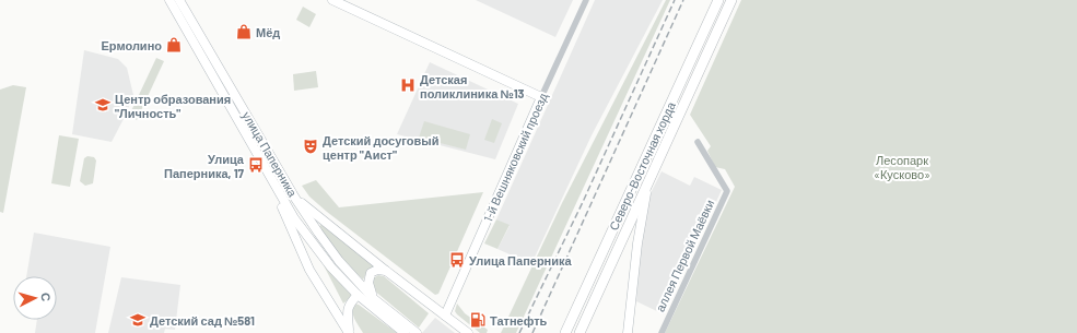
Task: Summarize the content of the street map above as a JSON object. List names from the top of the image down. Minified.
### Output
{"streets":{"main road":["улица Паперника","1-й Вешняковский проезд","Северо-Восточная хорда"],"street":["аллея Первой Маёвки"]},"parks":["Лесопарк «Кусково»"],"places":{"shop":["Мёд","Ермолино"],"hospital":["Детская поликлиника №13"],"school or university":["Центр образования \"Личность\"","Детский сад №581"],"theatre":["Детский досуговый центр \"Аист\""],"bus stop":["Улица Паперника, 17","Улица Паперника"],"fuel station":["Татнефть"]},"north":"right"}
